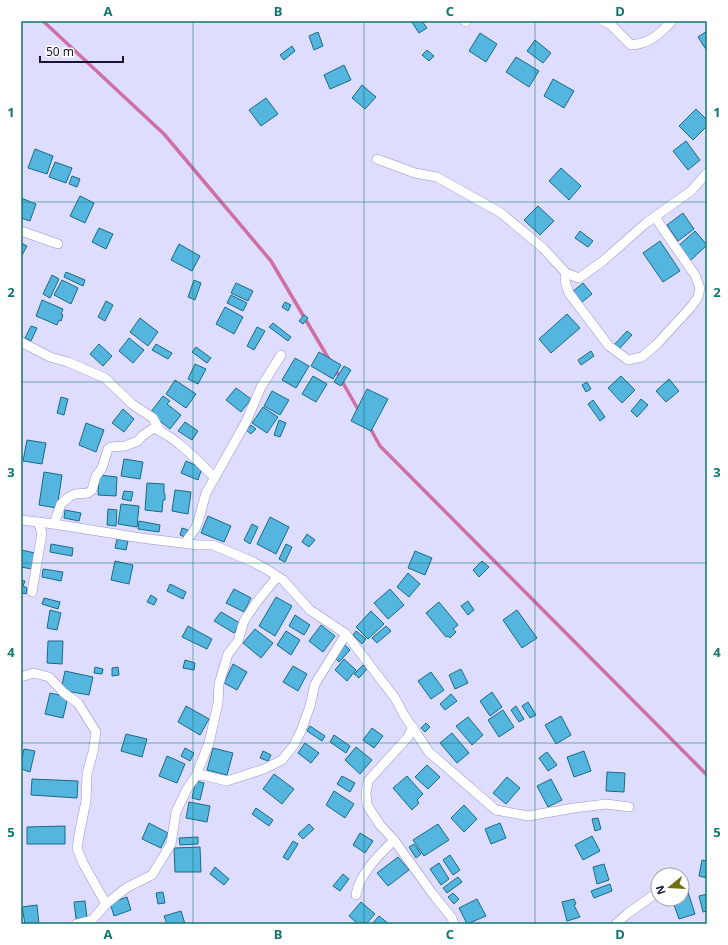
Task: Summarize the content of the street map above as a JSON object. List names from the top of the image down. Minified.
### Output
{"scale_bar":"50 m","north":"left","grid":{"columns":["A","B","C","D"],"rows":["1","2","3","4","5"]}}
